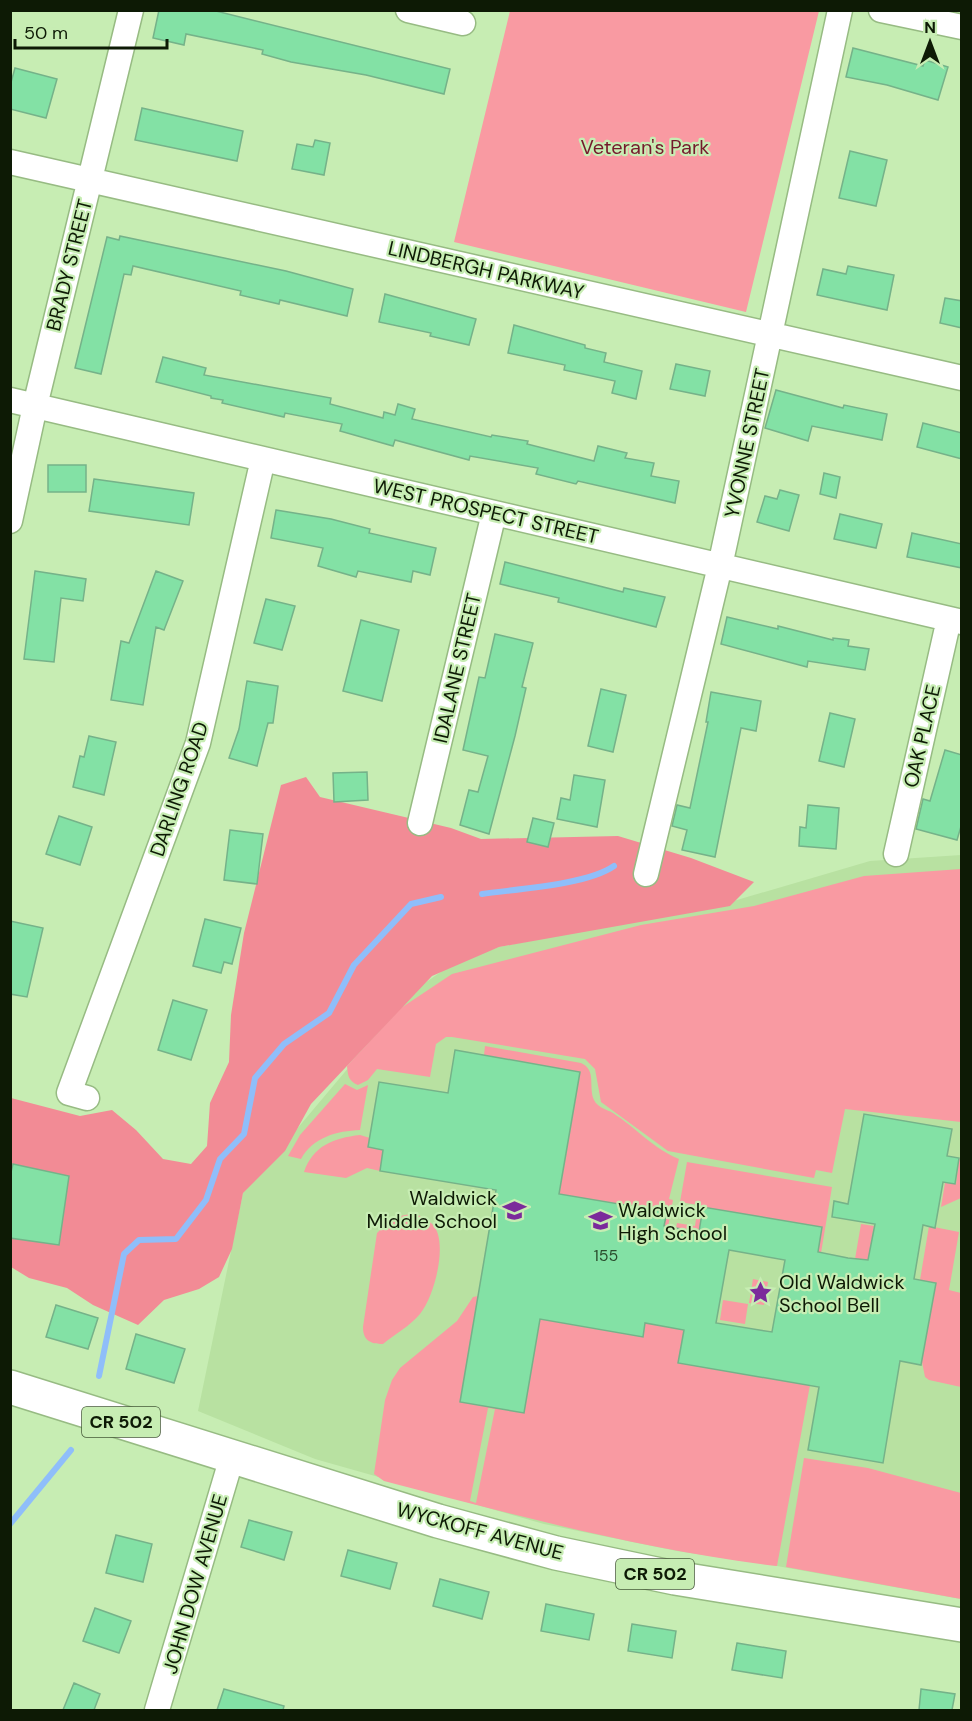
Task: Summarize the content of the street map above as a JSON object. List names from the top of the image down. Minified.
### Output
{"streets":{"main road":["CR 502","WYCKOFF AVENUE"],"street":["BRADY STREET","LINDBERGH PARKWAY","YVONNE STREET","WEST PROSPECT STREET","IDALANE STREET","OAK PLACE","DARLING ROAD","JOHN DOW AVENUE"]},"crossings":[["BRADY STREET","LINDBERGH PARKWAY"],["BRADY STREET","WEST PROSPECT STREET"],["LINDBERGH PARKWAY","YVONNE STREET"],["YVONNE STREET","WEST PROSPECT STREET"],["WEST PROSPECT STREET","IDALANE STREET"],["WEST PROSPECT STREET","OAK PLACE"],["WEST PROSPECT STREET","DARLING ROAD"],["WYCKOFF AVENUE","JOHN DOW AVENUE"]],"parks":["Veteran's Park"],"places":{"school or university":["Waldwick Middle School","Waldwick High School"],"place":["Old Waldwick School Bell"]},"house_numbers":["155"],"scale_bar":"50 m","north":"top"}
